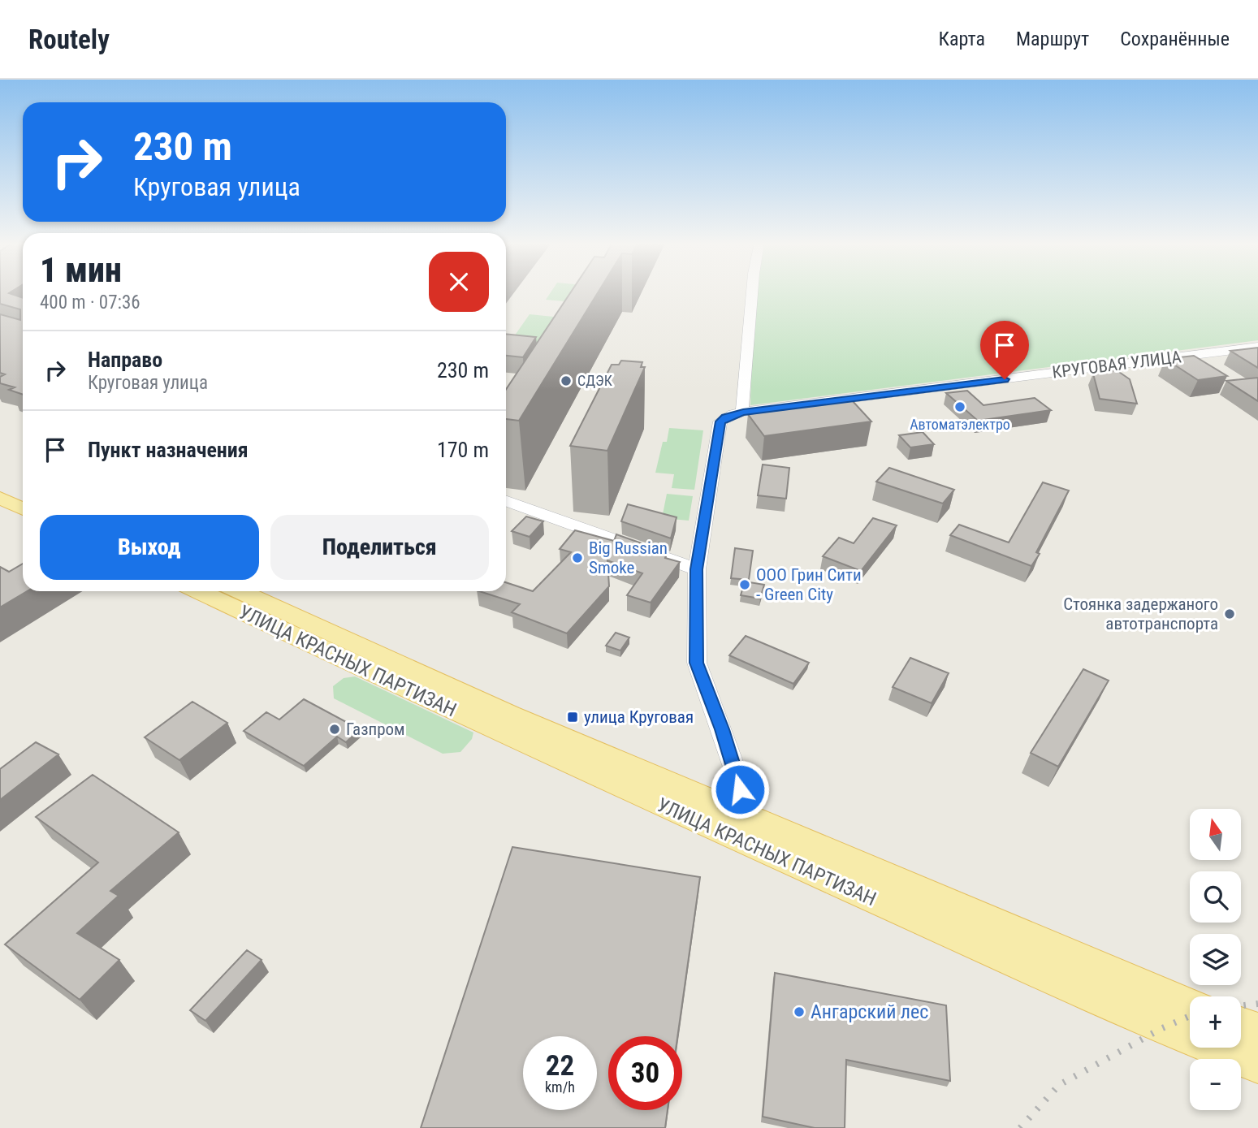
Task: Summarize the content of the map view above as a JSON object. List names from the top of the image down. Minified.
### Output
{"streets":{"main road":["УЛИЦА КРАСНЫХ ПАРТИЗАН"],"street":["КРУГОВАЯ УЛИЦА"]},"crossings":[["КРУГОВАЯ УЛИЦА","УЛИЦА КРАСНЫХ ПАРТИЗАН"]],"places":{"other":["СДЭК","Автоматэлектро","Big Russian Smoke","ООО Грин Сити - Green City","Стоянка задержаного автотранспорта","Газпром","Ангарский лес"],"transit":["улица Круговая"]},"north":"top","page":{"header":"Routely","nav":["Карта","Маршрут","Сохранённые"],"turn":["230 m","Круговая улица"],"heading":["1 мин","400 m · 07:36"],"list":[{"name":"Направо","note":"Круговая улица","value":"230 m"},{"name":"Пункт назначения","value":"170 m"}],"buttons":["Выход","Поделиться"],"map_buttons":["+","−"],"speed":"22 km/h","limit":"30"}}
